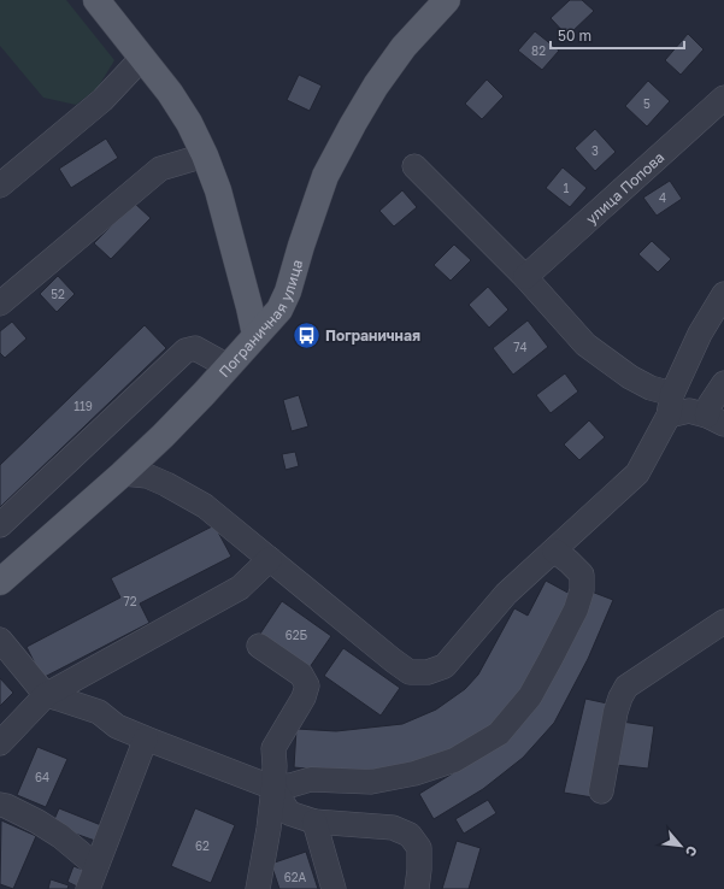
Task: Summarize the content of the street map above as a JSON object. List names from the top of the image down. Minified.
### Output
{"streets":{"main road":["Пограничная улица"],"street":["улица Попова"]},"places":{"bus stop":["Пограничная"]},"house_numbers":["82","5","3","1","4","52","74","119","72","62Б","64","62","62А"],"scale_bar":"50 m","north":"bottom right"}
